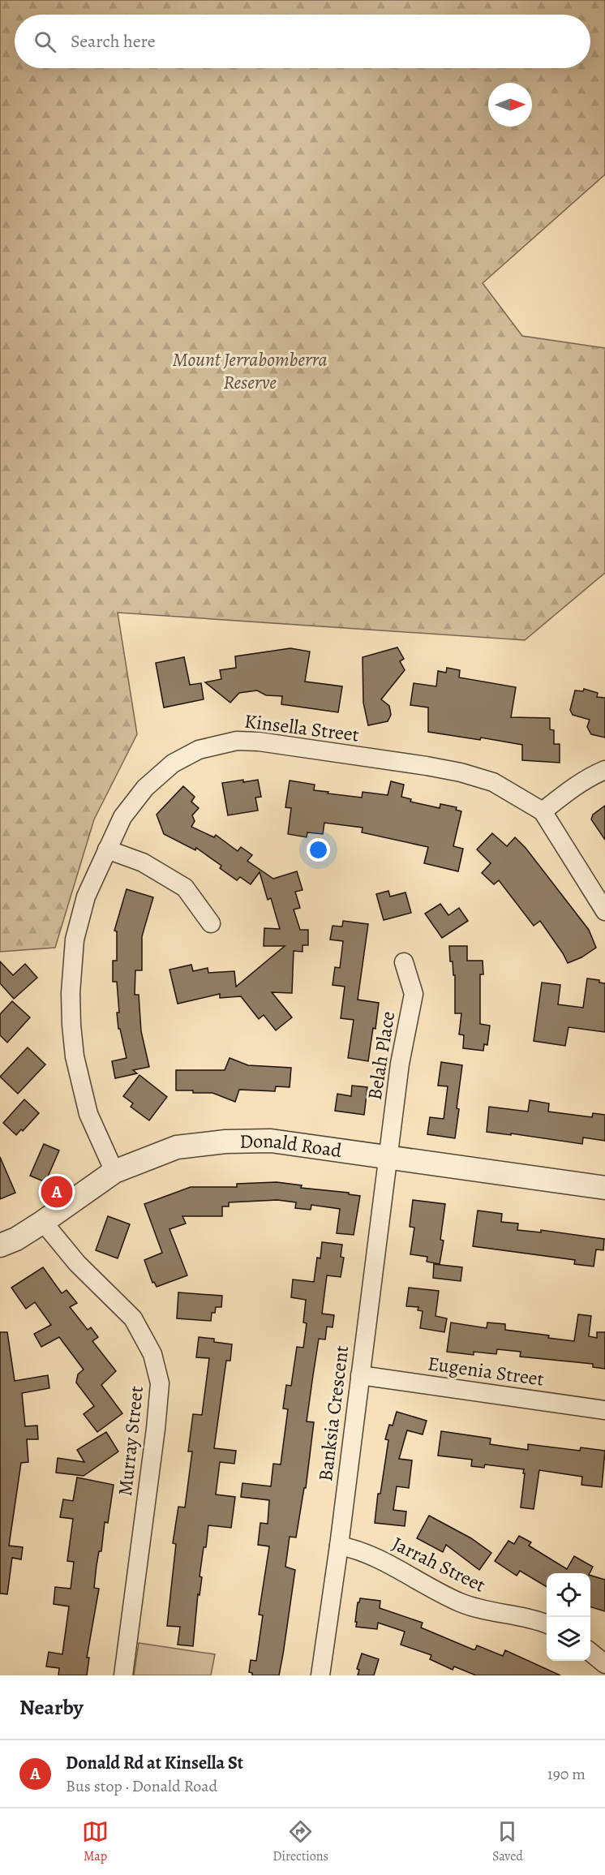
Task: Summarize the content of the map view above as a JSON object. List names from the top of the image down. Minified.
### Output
{"streets":{"street":["Kinsella Street","Belah Place","Donald Road","Eugenia Street","Banksia Crescent","Murray Street","Jarrah Street"]},"crossings":[["Kinsella Street","Donald Road"],["Belah Place","Donald Road"],["Belah Place","Banksia Crescent"],["Donald Road","Banksia Crescent"],["Donald Road","Murray Street"],["Eugenia Street","Banksia Crescent"],["Banksia Crescent","Jarrah Street"]],"parks":["Mount Jerrabomberra Reserve"],"north":"right","page":{"search":"Search here","pins":"A","heading":"Nearby","list":[{"mark":"A","name":"Donald Rd at Kinsella St","note":"Bus stop · Donald Road","value":"190 m"}],"nav":["Map","Directions","Saved"]}}
